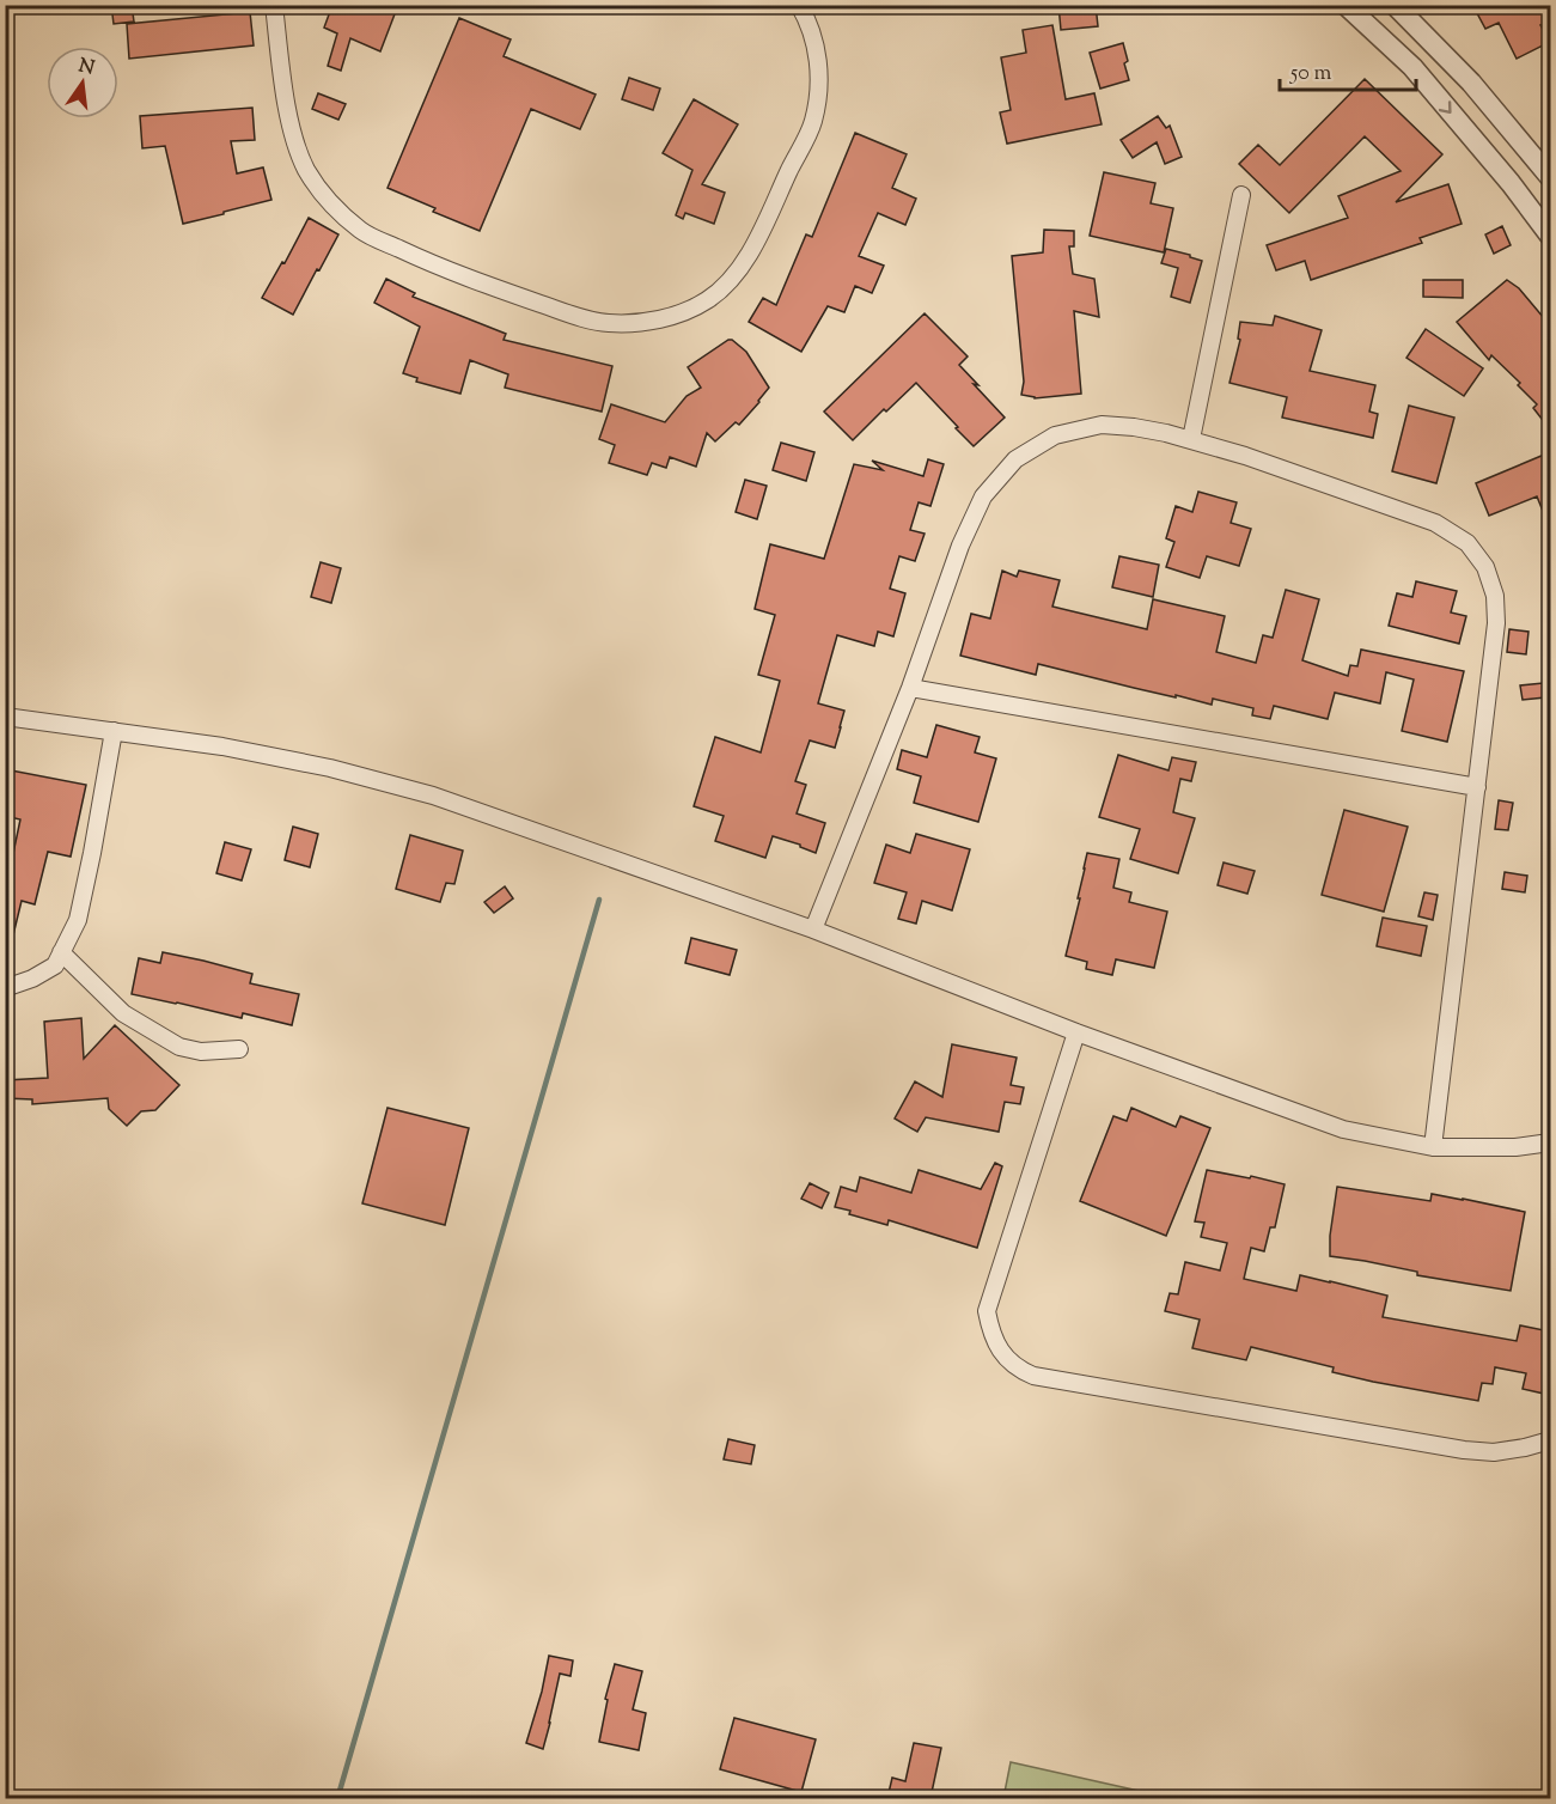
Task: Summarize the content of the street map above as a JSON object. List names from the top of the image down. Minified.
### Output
{"scale_bar":"50 m","north":"top"}
